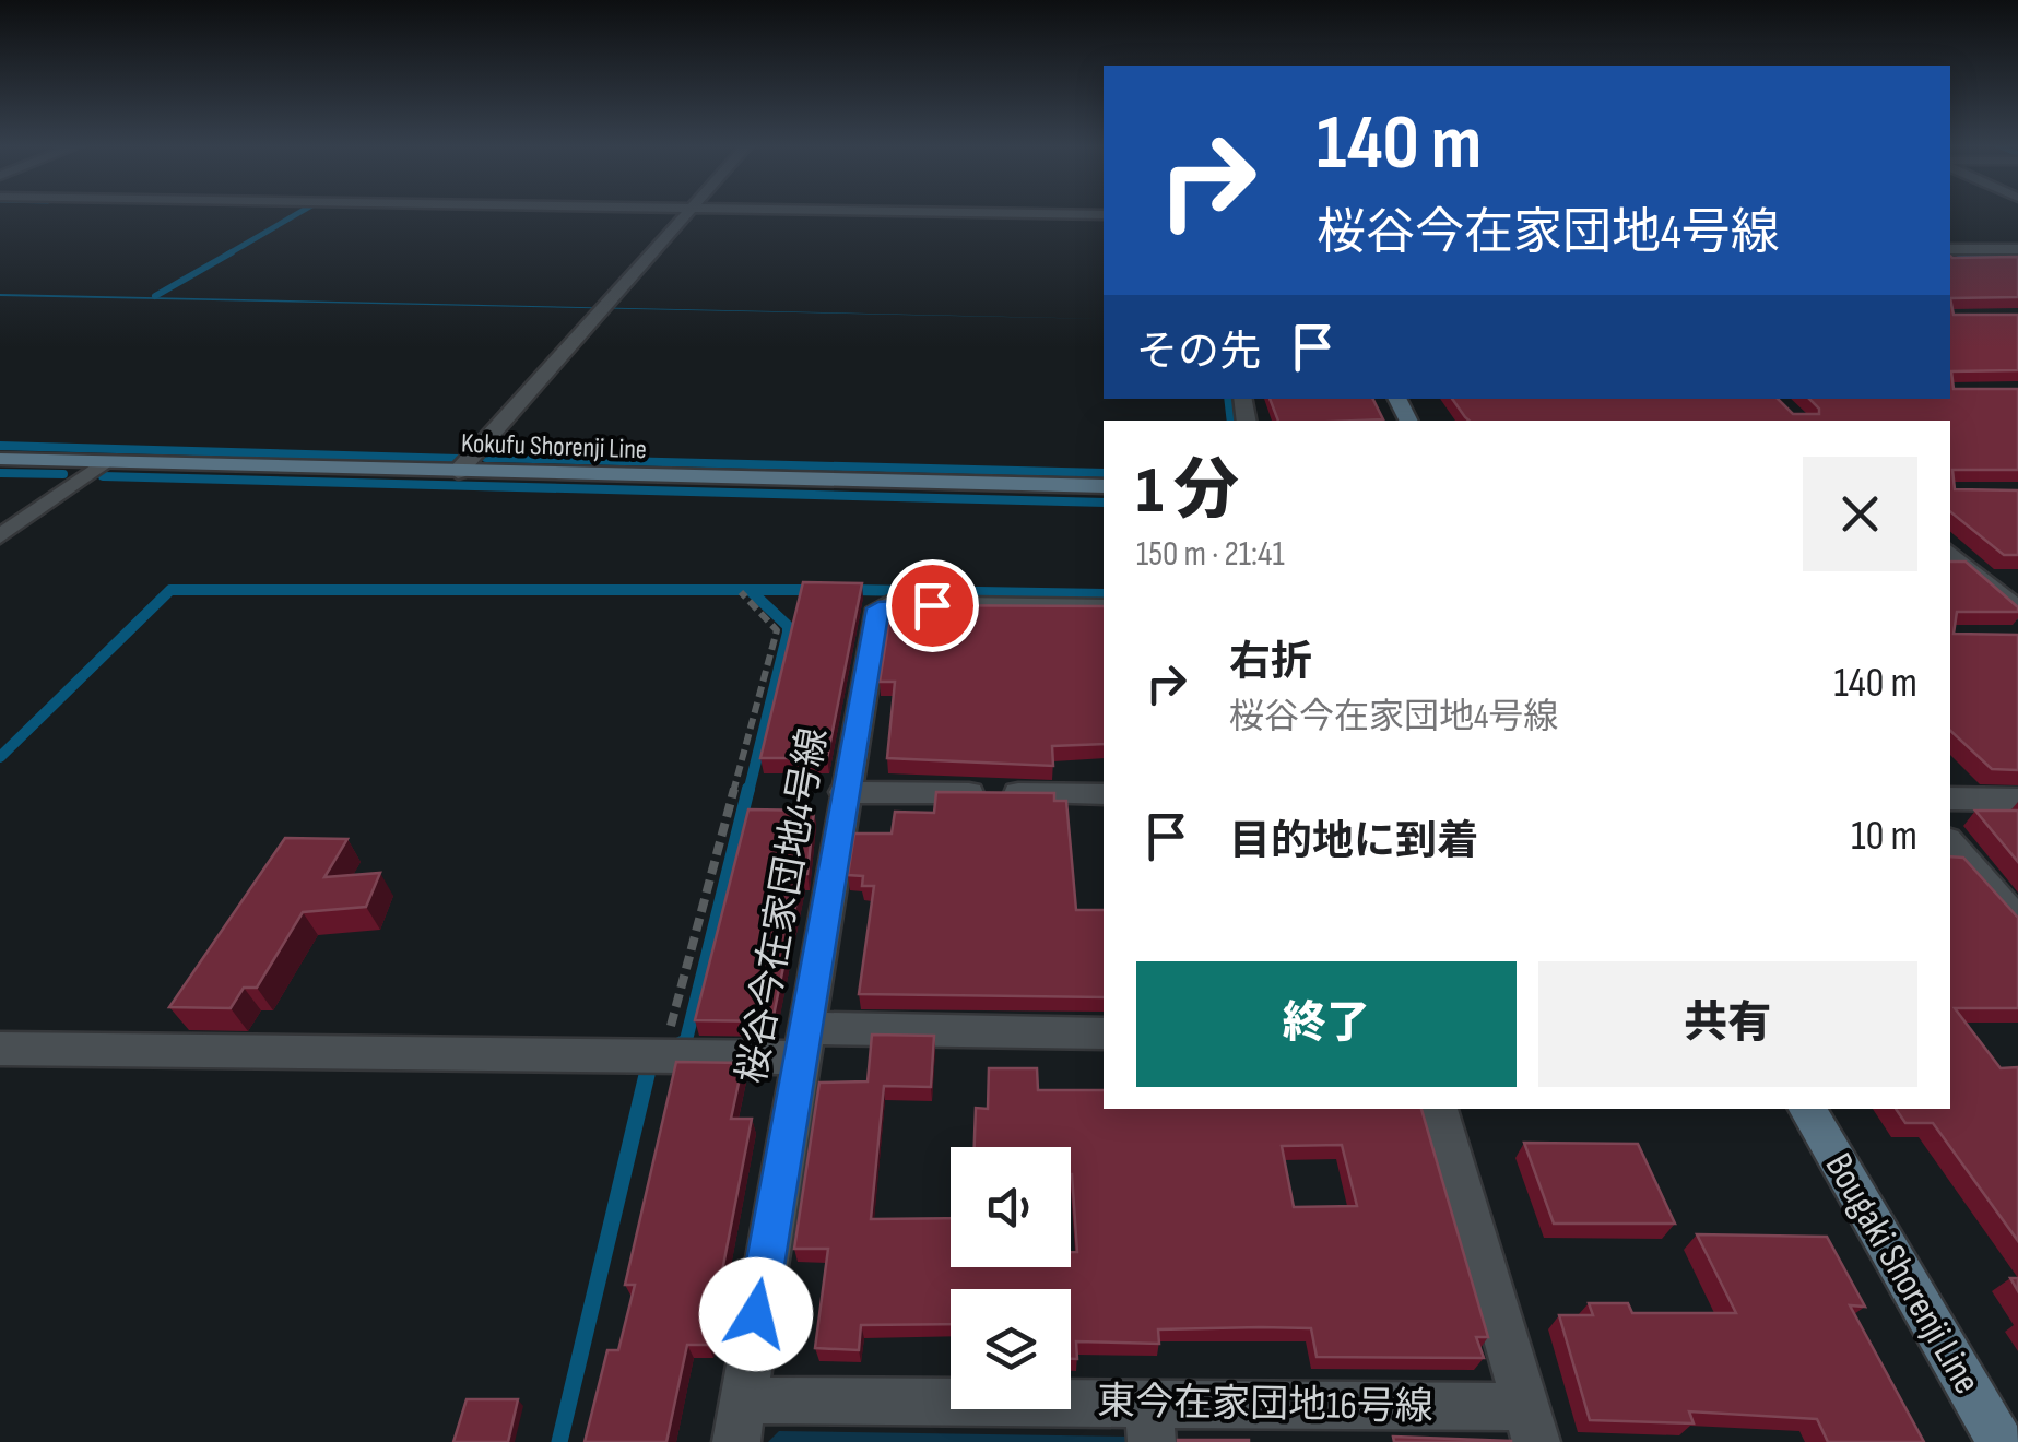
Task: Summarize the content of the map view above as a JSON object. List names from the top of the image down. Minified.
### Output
{"streets":{"main road":["Kokufu Shorenji Line","Bougaki Shorenji Line"],"street":["桜谷今在家団地4号線","東今在家団地16号線"]},"crossings":[["桜谷今在家団地4号線","東今在家団地16号線"]],"page":{"turn":["140 m","桜谷今在家団地4号線"],"then":"その先","heading":["1 分","150 m · 21:41"],"list":[{"name":"右折","note":"桜谷今在家団地4号線","value":"140 m"},{"name":"目的地に到着","value":"10 m"}],"buttons":["終了","共有"]}}
